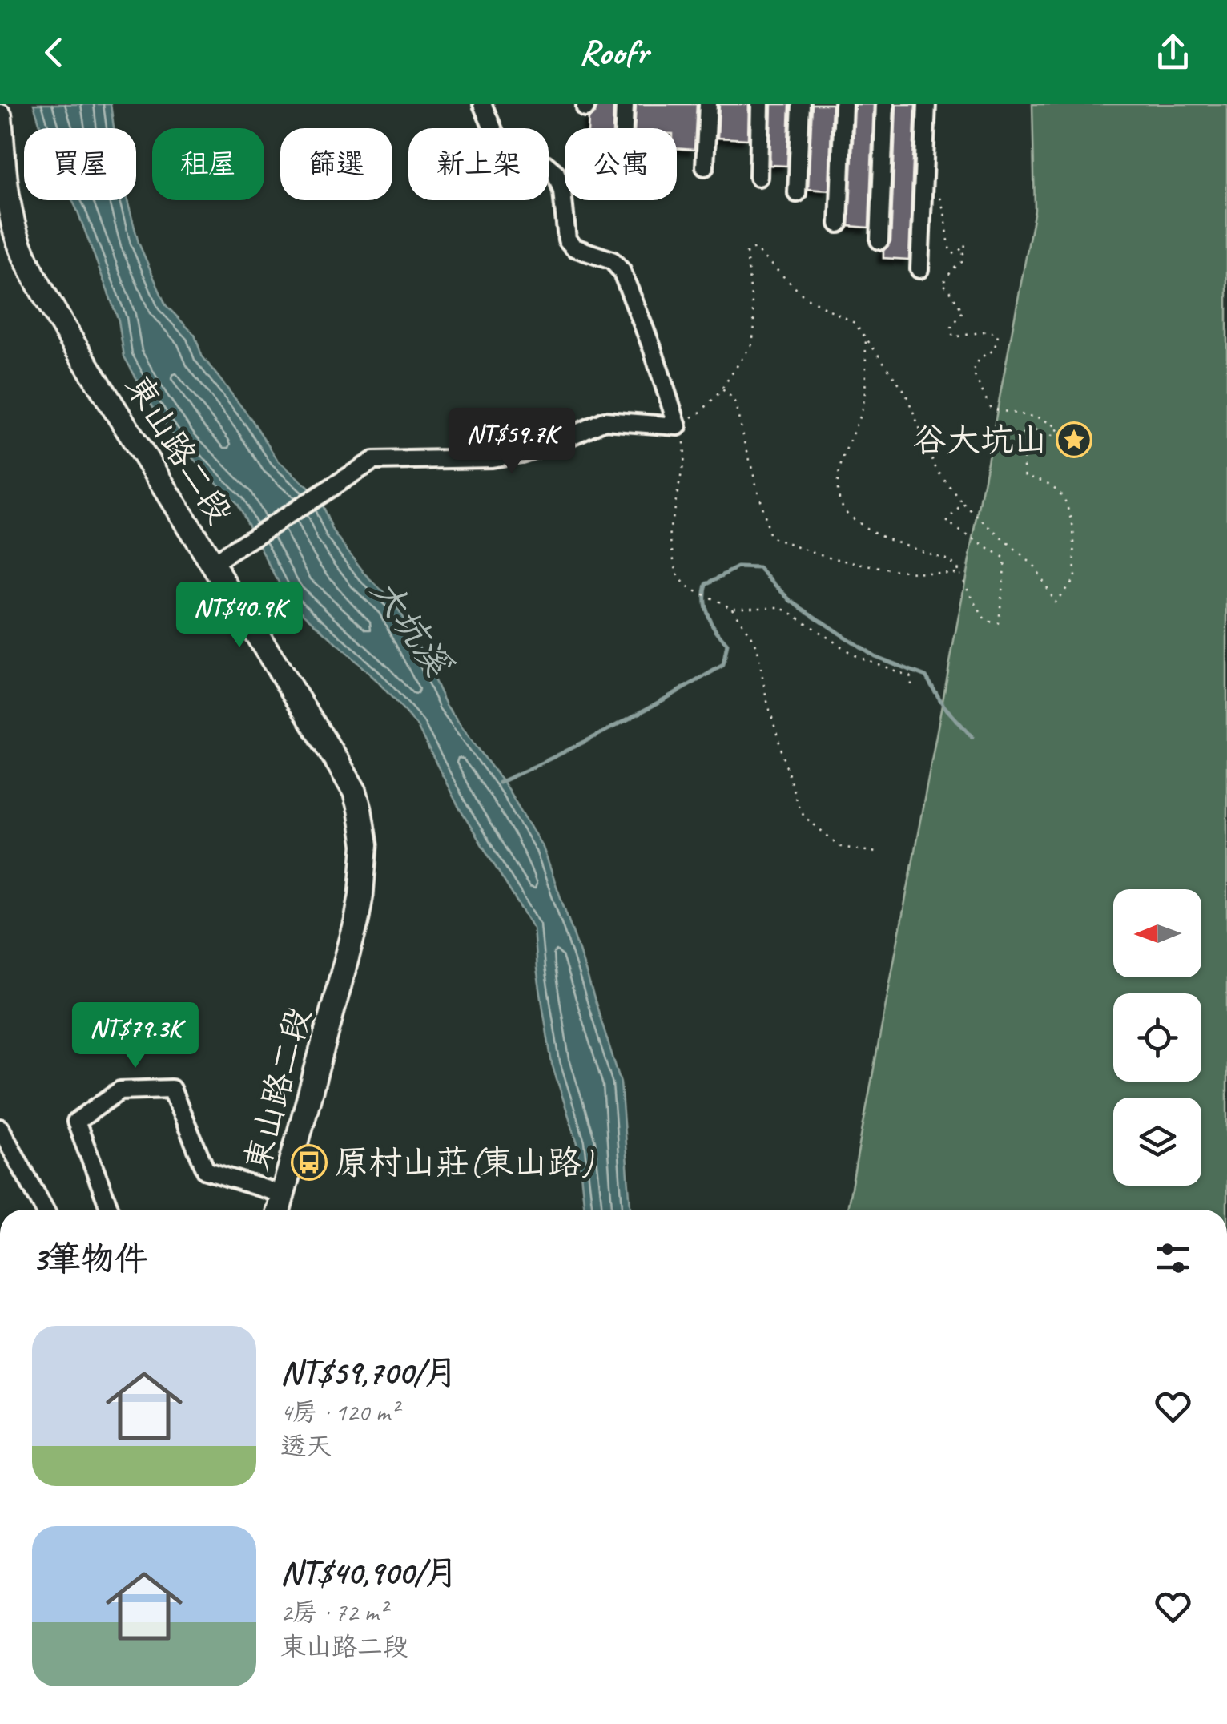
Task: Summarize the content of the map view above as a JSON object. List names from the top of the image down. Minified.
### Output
{"streets":{"main road":["東山路二段"]},"water":["大坑溪"],"places":{"place":["谷大坑山"],"bus stop":["原村山莊(東山路)"]},"north":"left","page":{"header":"Roofr","chip":["買屋","租屋","篩選","新上架","公寓"],"price":["NT$59.7K","NT$40.9K","NT$79.3K"],"heading":"3筆物件","list":[{"name":"NT$59,700/月","note":"4房 · 120 m² · 透天"},{"name":"NT$40,900/月","note":"2房 · 72 m² · 東山路二段"}]}}
